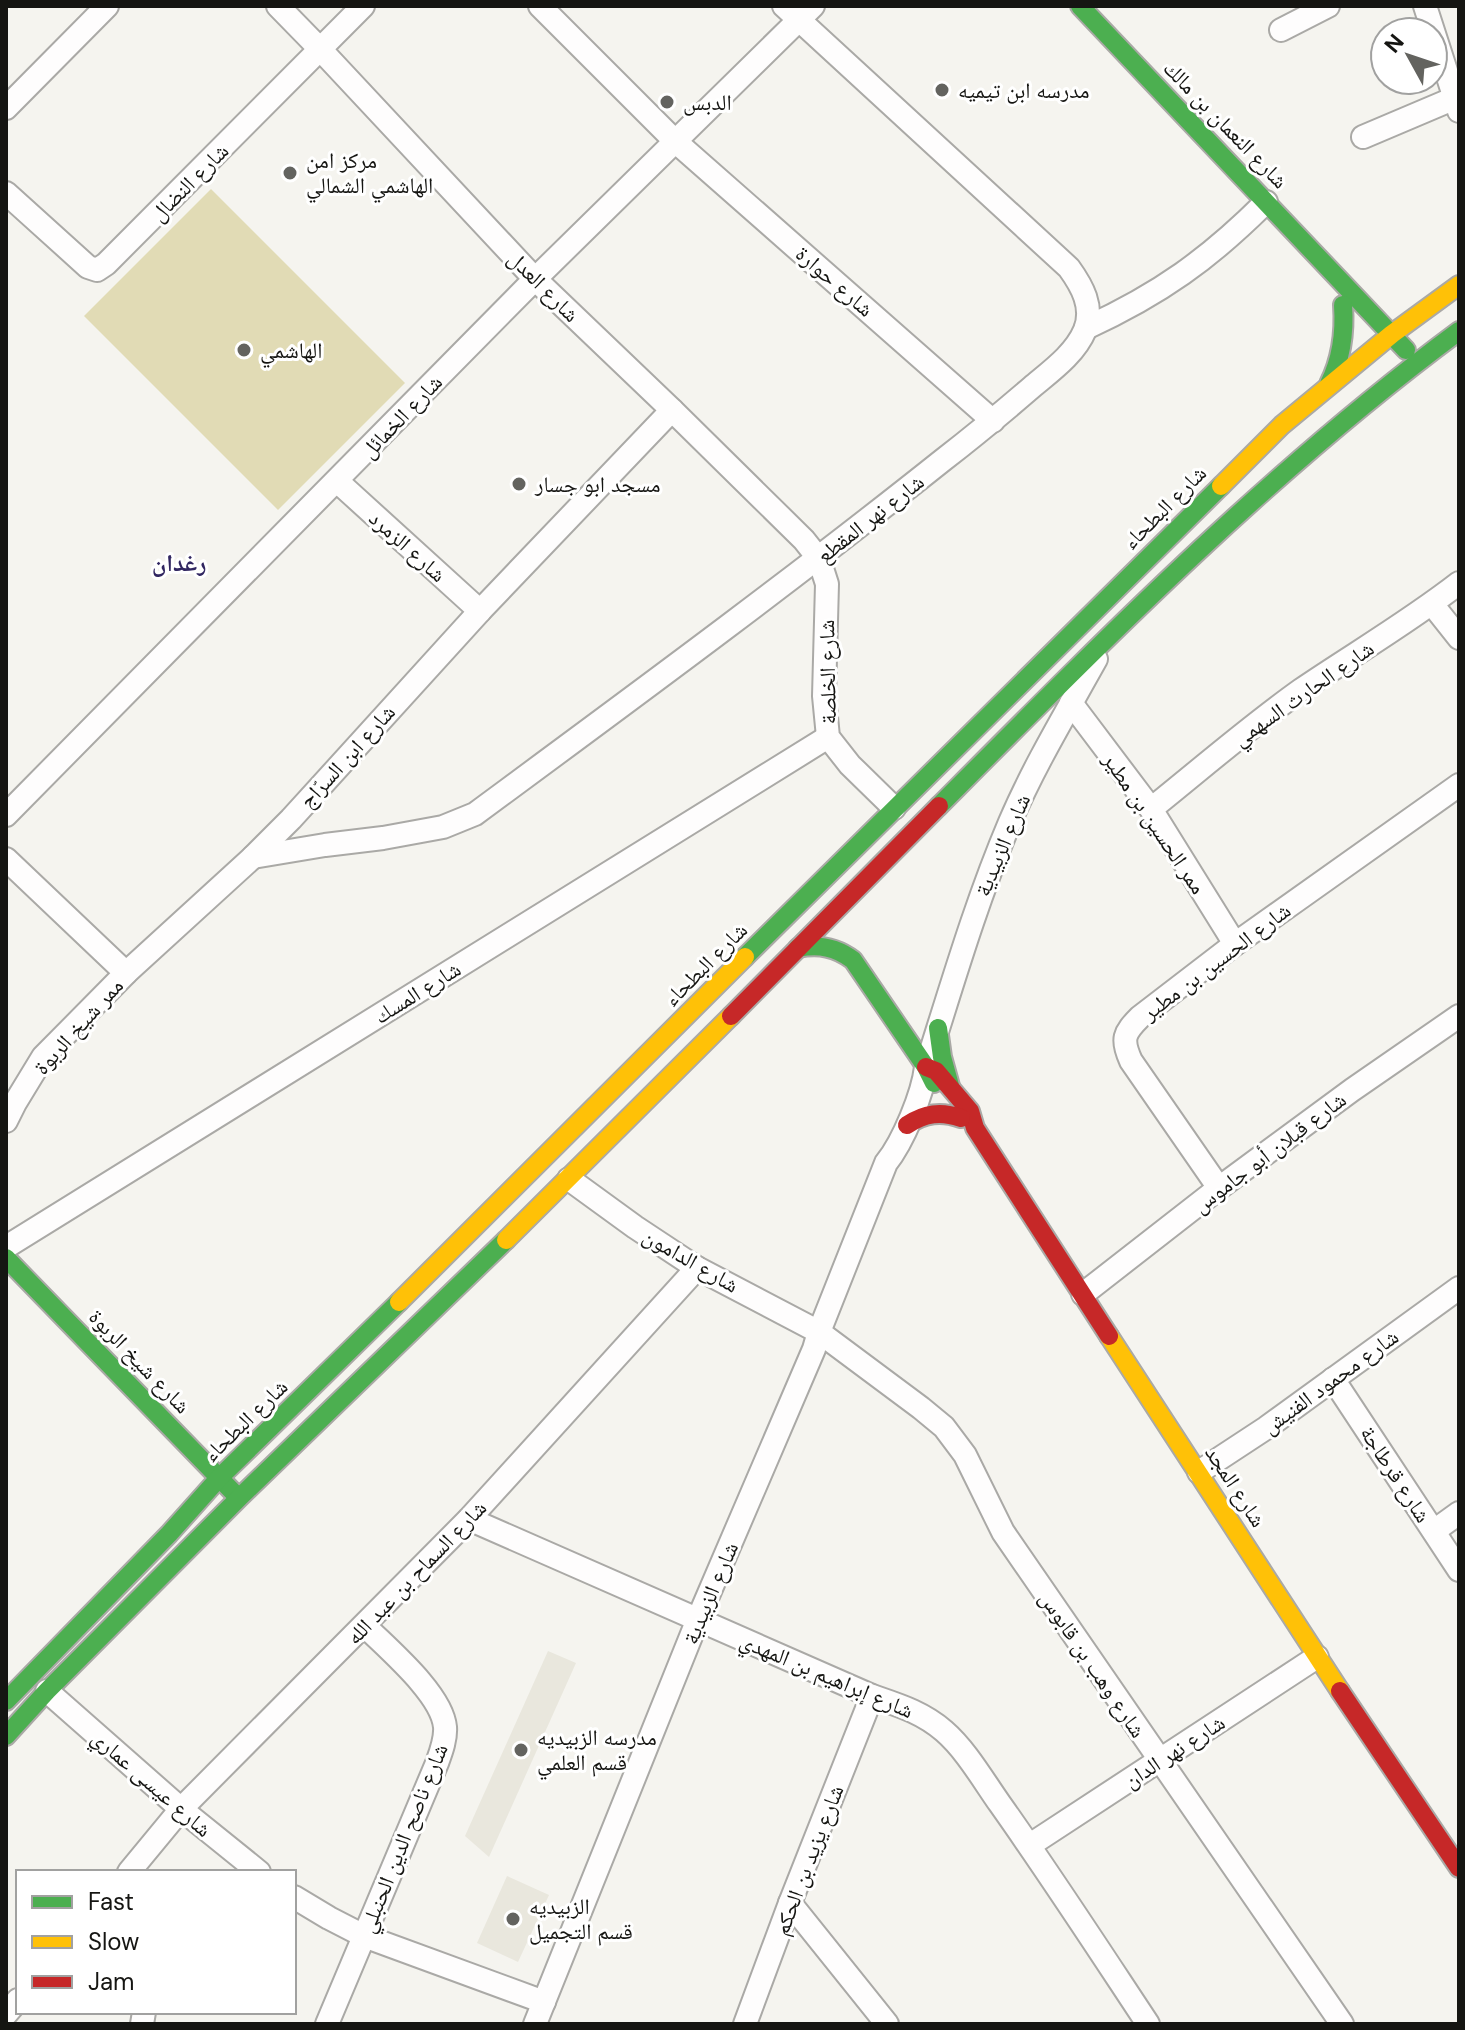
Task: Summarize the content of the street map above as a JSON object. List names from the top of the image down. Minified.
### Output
{"streets":{"street":["شارع النعمان بن مالك","شارع النضال","شارع حوارة","شارع العدل","شارع الخمائل","شارع البطحاء","شارع نهر المقطع","شارع الزمرد","شارع الخلصة","شارع الحارث السهمي","شارع ابن السرّاج","ممر الحسين بن مطير","شارع الزبيدية","شارع الحسين بن مطير","شارع المسك","ممر شيخ الربوة","شارع قبلان أبو جاموس","شارع الدامون","شارع شيخ الربوة","شارع محمود الفنيش","شارع قرطاجة","شارع المجد","شارع السماح بن عبد الله","شارع وهب بن قابوس","شارع إبراهيم بن المهدي","شارع نهر الدان","شارع عيسى عماري","شارع ناصح الدين الحنبلي","شارع يزيد بن الحكم"]},"crossings":[["شارع النعمان بن مالك","شارع البطحاء"],["شارع النضال","شارع العدل"],["شارع حوارة","شارع الخمائل"],["شارع حوارة","شارع نهر المقطع"],["شارع العدل","شارع الخمائل"],["شارع العدل","شارع نهر المقطع"],["شارع العدل","شارع الخلصة"],["شارع العدل","شارع ابن السرّاج"],["شارع الخمائل","شارع الزمرد"],["شارع البطحاء","شارع الخلصة"],["شارع البطحاء","شارع شيخ الربوة"],["شارع نهر المقطع","شارع الخلصة"],["شارع نهر المقطع","شارع ابن السرّاج"],["شارع الزمرد","شارع ابن السرّاج"],["شارع الخلصة","شارع المسك"],["شارع الحارث السهمي","ممر الحسين بن مطير"],["شارع ابن السرّاج","ممر شيخ الربوة"],["ممر الحسين بن مطير","شارع الزبيدية"],["ممر الحسين بن مطير","شارع الحسين بن مطير"],["شارع الزبيدية","شارع الدامون"],["شارع الزبيدية","شارع المجد"],["شارع الزبيدية","شارع وهب بن قابوس"],["شارع الزبيدية","شارع إبراهيم بن المهدي"],["شارع الحسين بن مطير","شارع قبلان أبو جاموس"],["شارع قبلان أبو جاموس","شارع المجد"],["شارع الدامون","شارع السماح بن عبد الله"],["شارع الدامون","شارع وهب بن قابوس"],["شارع محمود الفنيش","شارع قرطاجة"],["شارع محمود الفنيش","شارع المجد"],["شارع المجد","شارع نهر الدان"],["شارع السماح بن عبد الله","شارع إبراهيم بن المهدي"],["شارع السماح بن عبد الله","شارع عيسى عماري"],["شارع السماح بن عبد الله","شارع ناصح الدين الحنبلي"],["شارع وهب بن قابوس","شارع نهر الدان"],["شارع إبراهيم بن المهدي","شارع نهر الدان"],["شارع إبراهيم بن المهدي","شارع يزيد بن الحكم"]],"districts":["رغدان"],"places":["مدرسه ابن تيميه","الدبس","مركز امن الهاشمي الشمالي","الهاشمي","مسجد ابو جسار","مدرسه الزبيديه قسم العلمي","الزبيديه قسم التجميل"],"legend":["Fast","Slow","Jam"],"north":"top left"}
